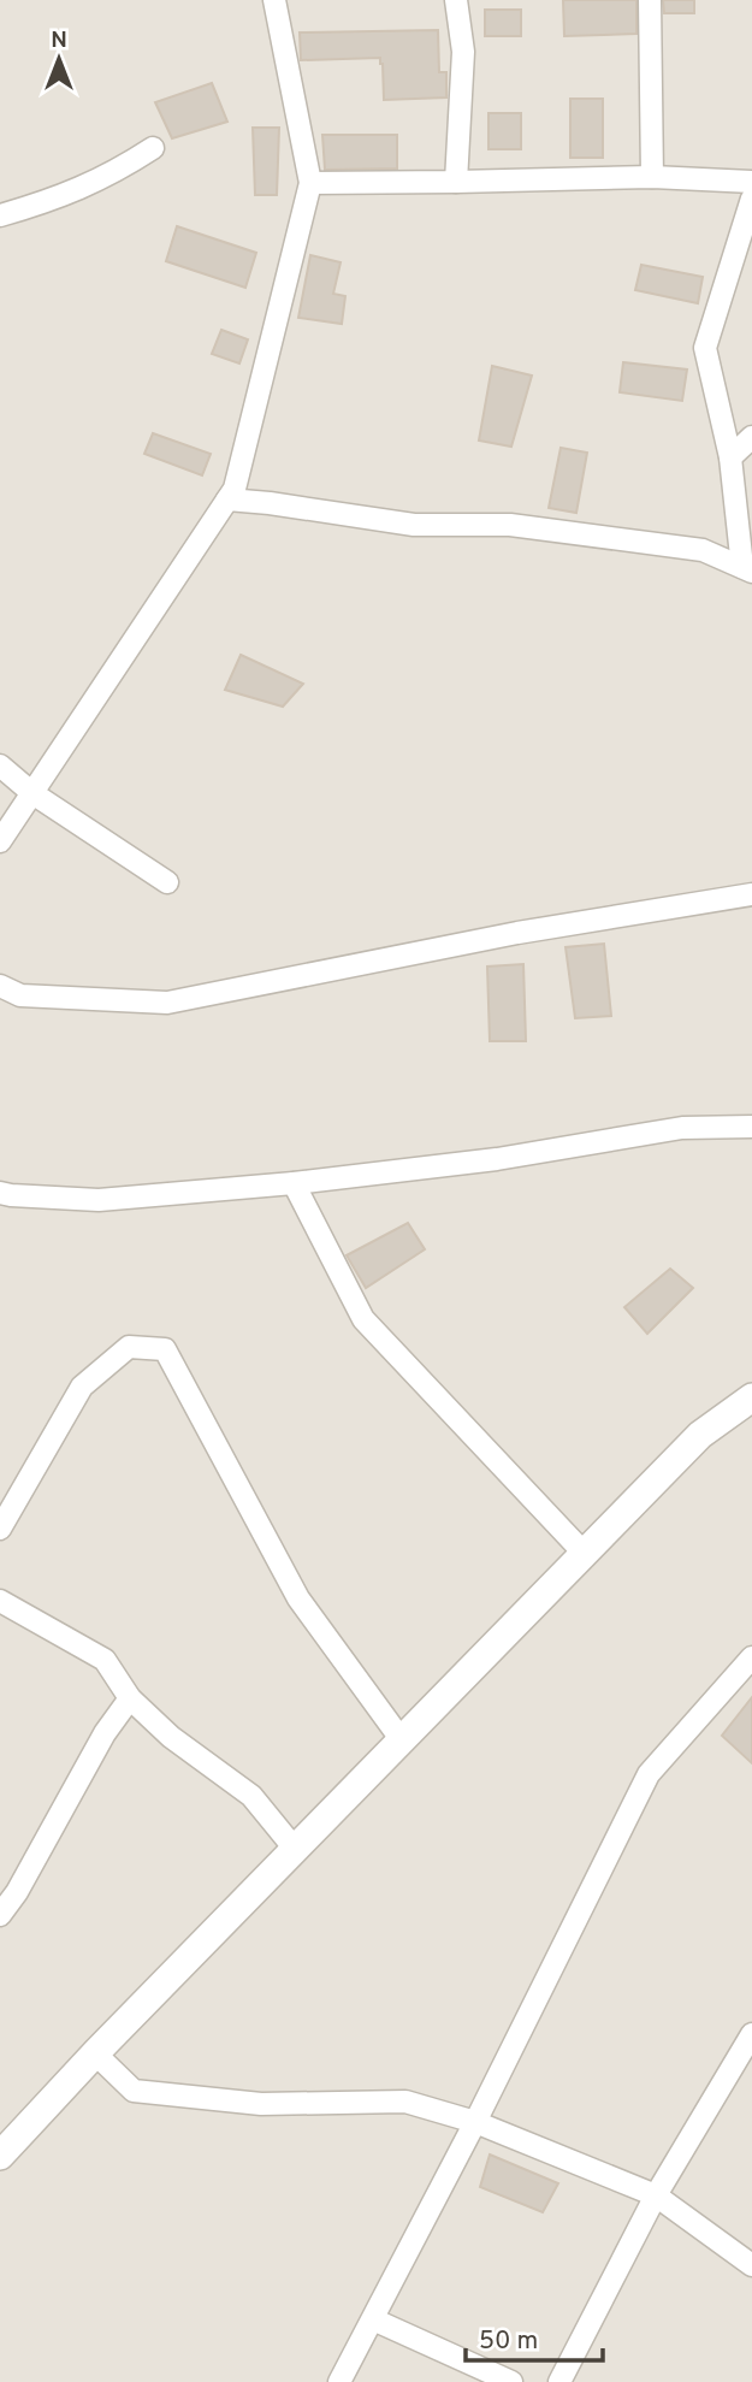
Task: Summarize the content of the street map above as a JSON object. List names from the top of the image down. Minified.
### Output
{"scale_bar":"50 m","north":"top"}
